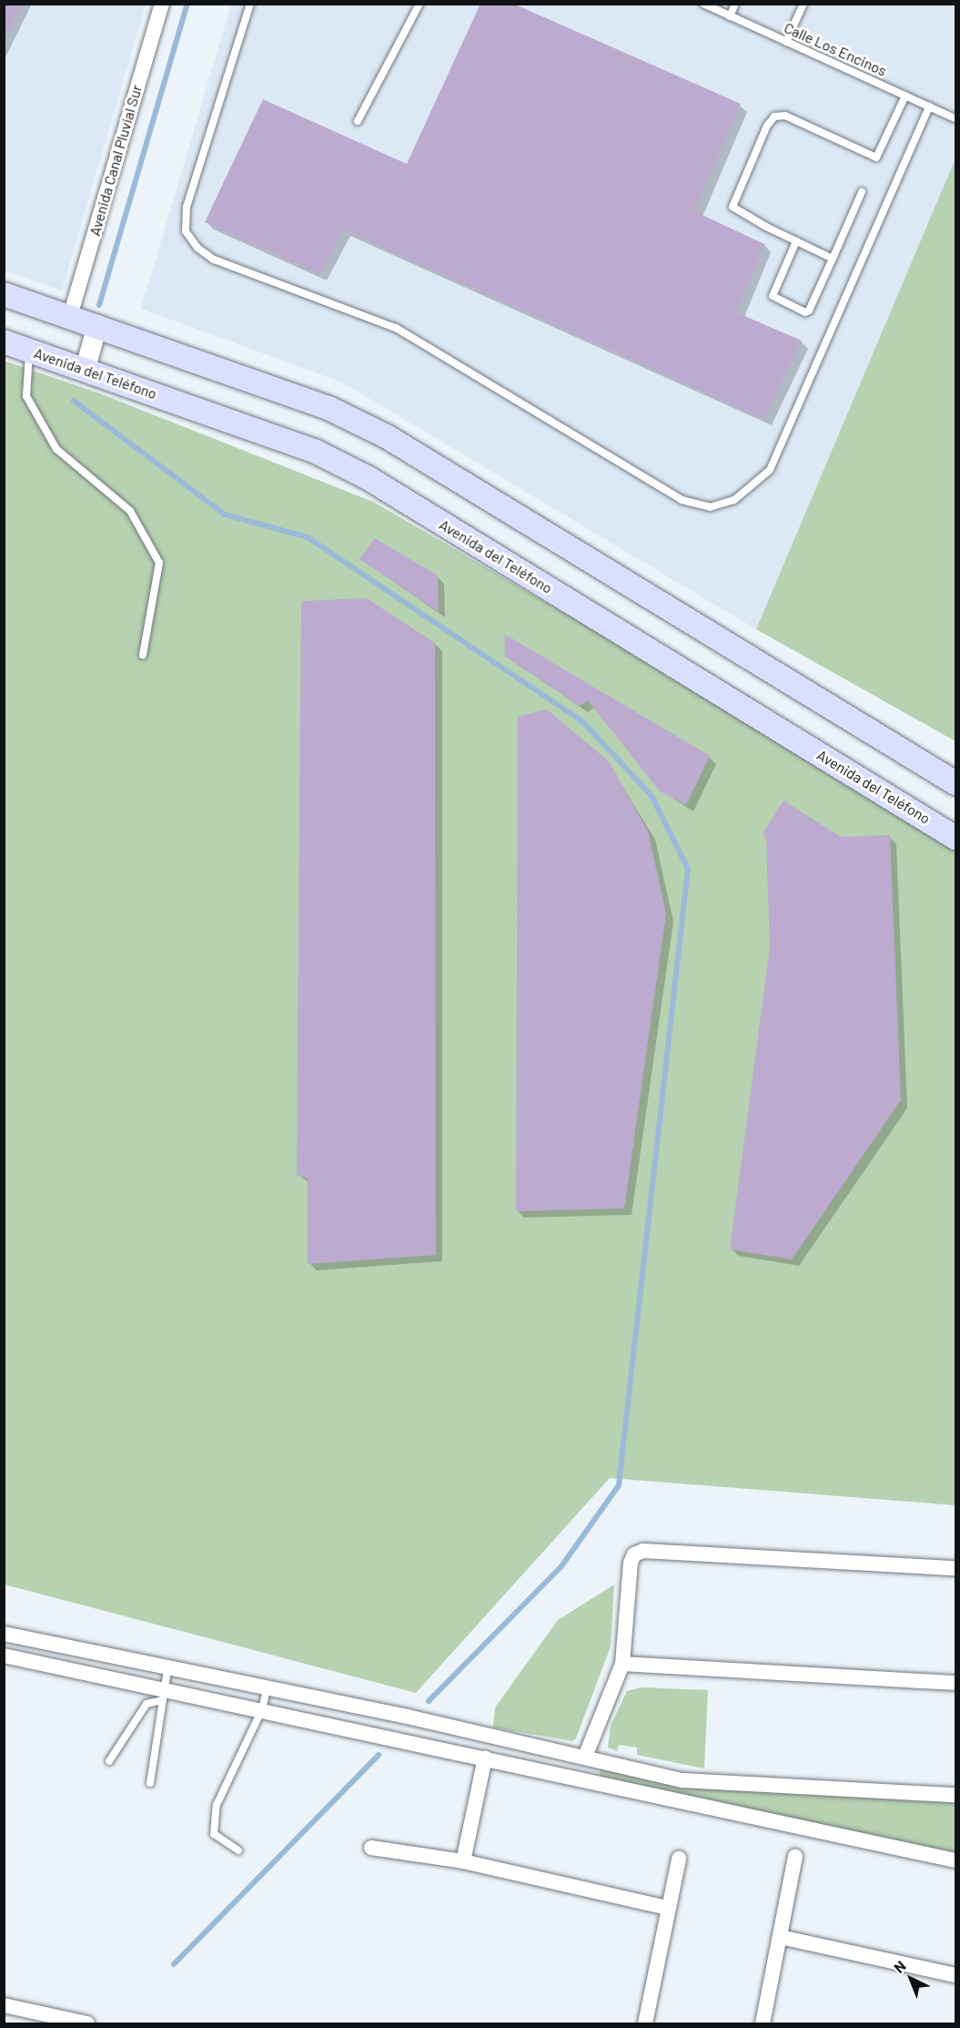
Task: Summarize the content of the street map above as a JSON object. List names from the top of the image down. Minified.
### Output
{"streets":{"main road":["Avenida del Teléfono"],"street":["Avenida Canal Pluvial Sur"],"lane":["Calle Los Encinos"]},"north":"top left"}
